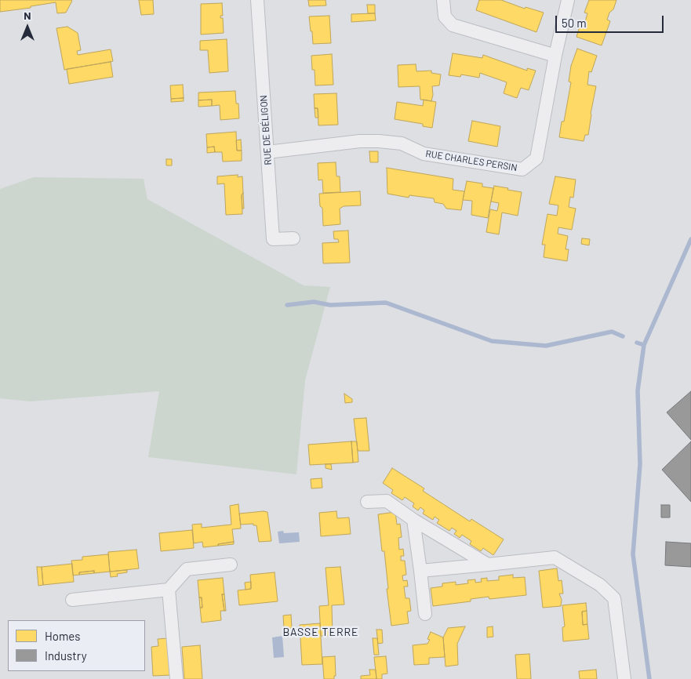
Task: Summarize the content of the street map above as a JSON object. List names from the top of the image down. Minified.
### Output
{"streets":{"street":["RUE DE BÉLIGON","RUE CHARLES PERSIN"]},"crossings":[["RUE DE BÉLIGON","RUE CHARLES PERSIN"]],"districts":["BASSE TERRE"],"legend":["Homes","Industry"],"scale_bar":"50 m","north":"top"}
